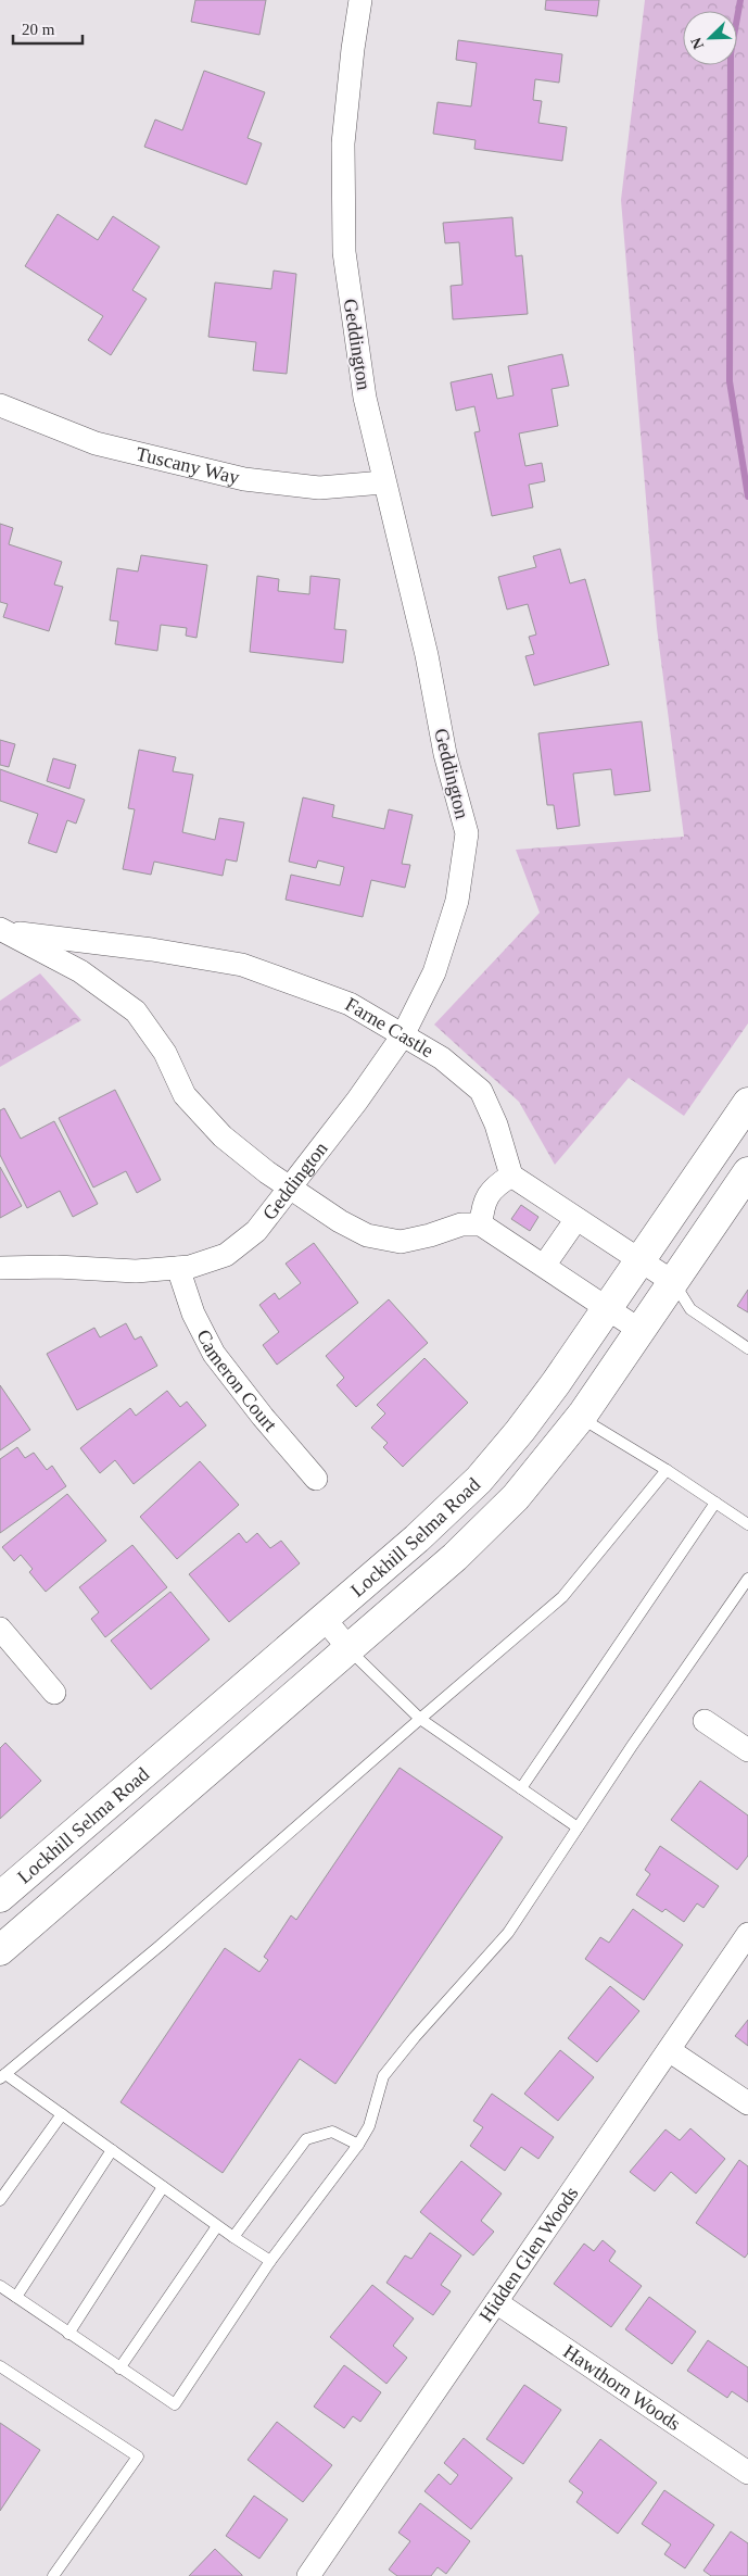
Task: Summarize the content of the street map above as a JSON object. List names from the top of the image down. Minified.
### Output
{"streets":{"main road":["Lockhill Selma Road"],"street":["Geddington","Tuscany Way","Farne Castle","Cameron Court","Hidden Glen Woods","Hawthorn Woods"]},"crossings":[["Geddington","Tuscany Way"],["Geddington","Farne Castle"],["Geddington","Cameron Court"],["Hidden Glen Woods","Hawthorn Woods"]],"scale_bar":"20 m","north":"bottom left"}
